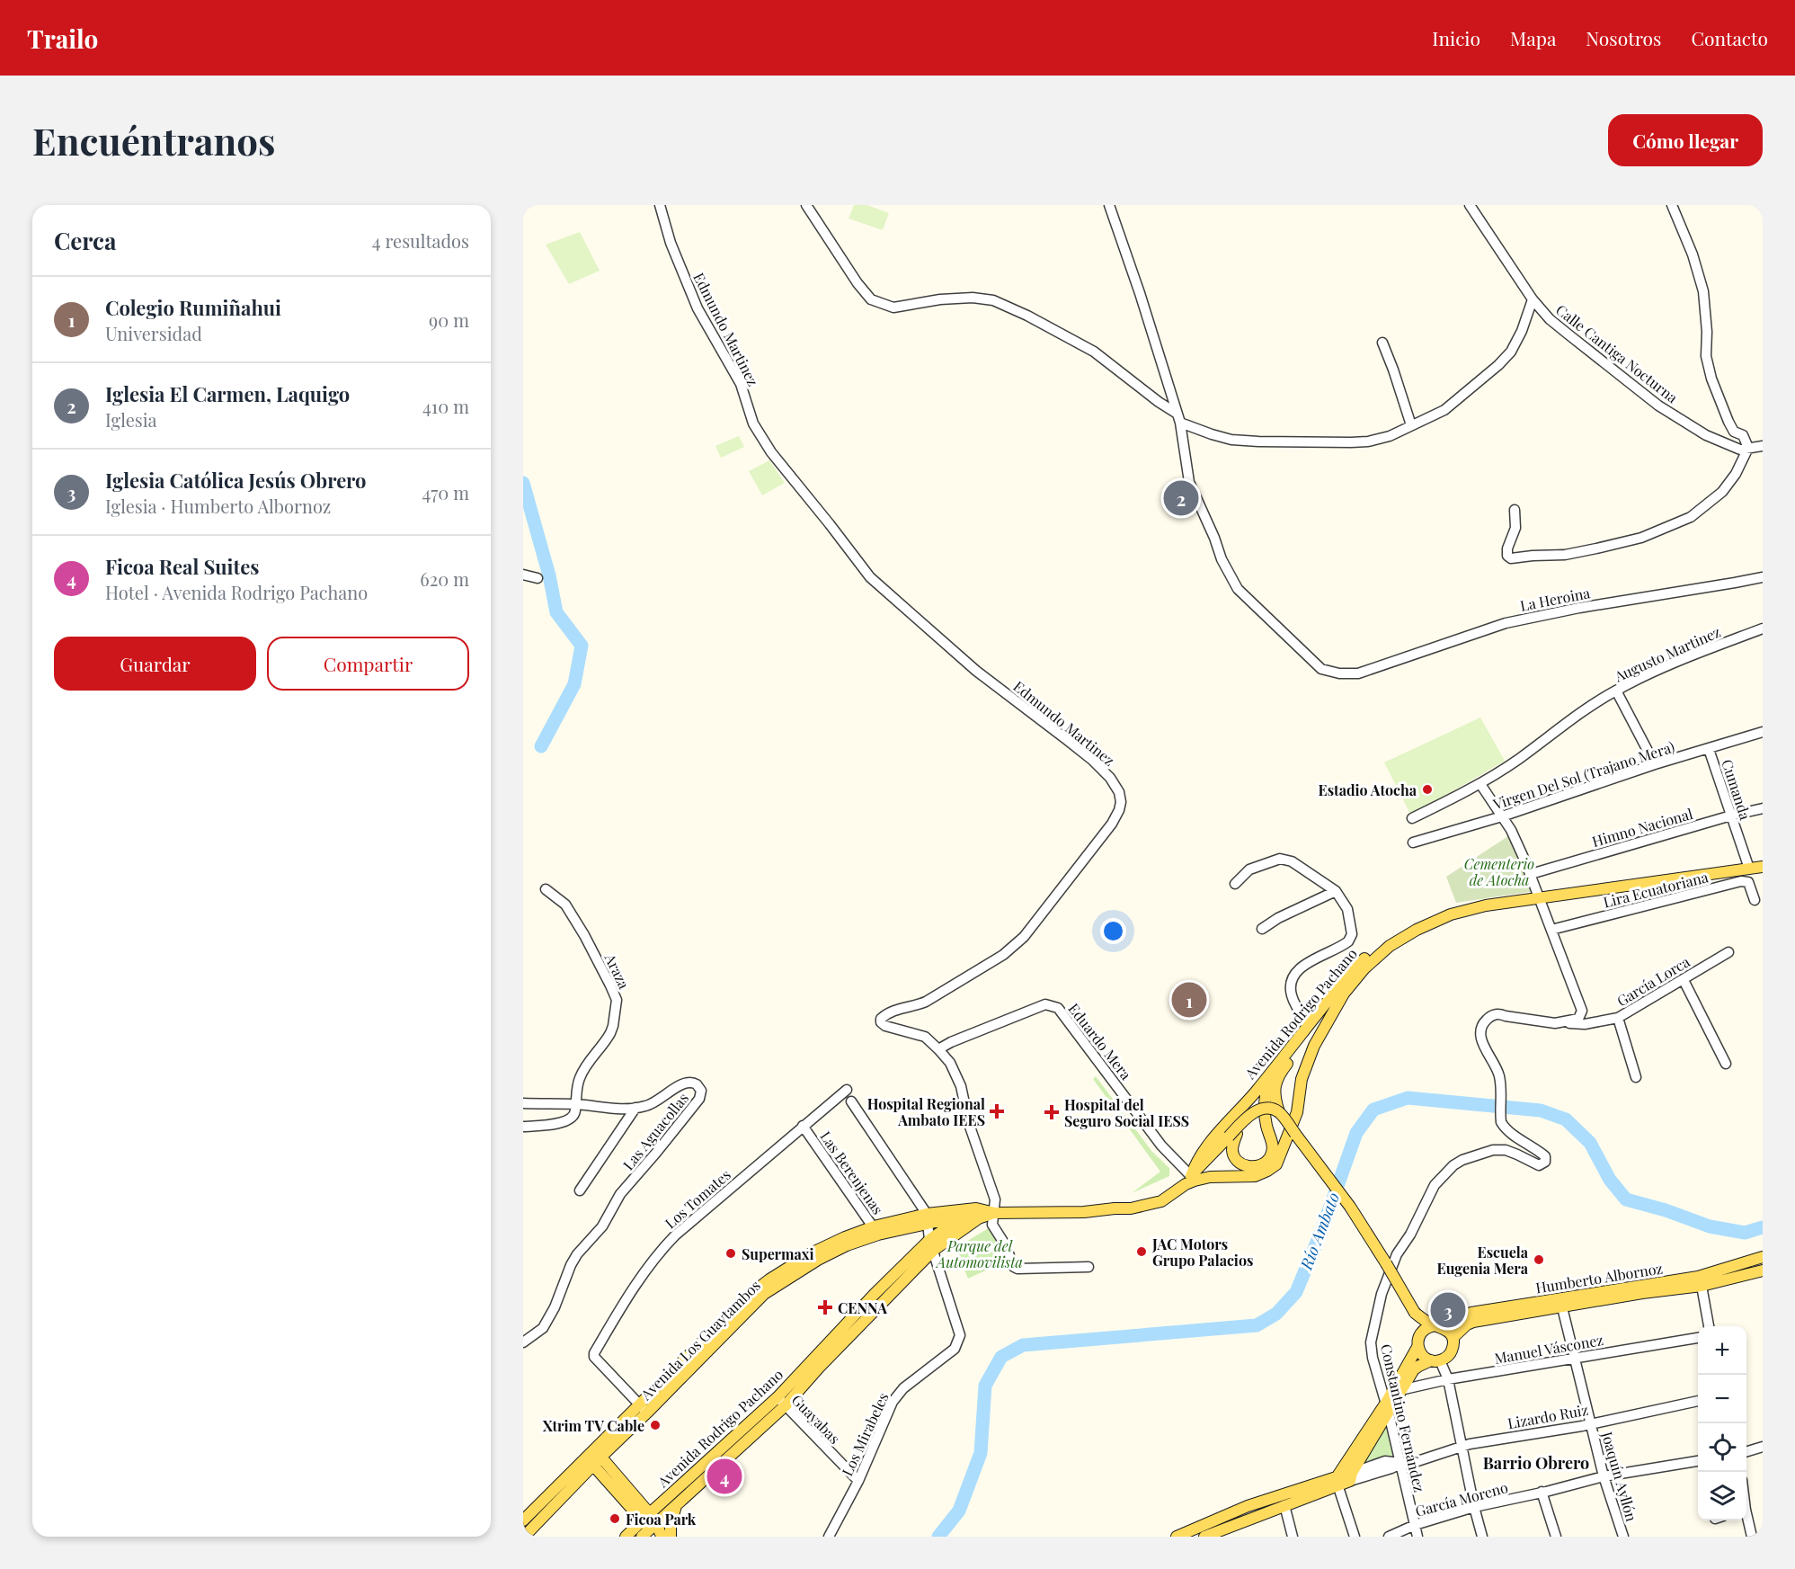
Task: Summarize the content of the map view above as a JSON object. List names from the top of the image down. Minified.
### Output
{"streets":{"main road":["Avenida Rodrigo Pachano","Humberto Albornoz","Avenida Los Guaytambos","Lizardo Ruiz"],"street":["Edmundo Martinez","Calle Cantiga Nocturna","La Heroina","Augusto Martinez","Virgen Del Sol (Trajano Mera)","Cumanda","Himno Nacional","Lira Ecuatoriana","Araza","García Lorca","Eduardo Mera","Las Aguacollas","Las Berenjenas","Los Tomates","Manuel Vásconez","Constantino Fernández","Guayabas","Los Mirabeles","Joaquín Ayllón","García Moreno"]},"crossings":[["Edmundo Martinez","Eduardo Mera"],["Edmundo Martinez","Avenida Los Guaytambos"],["Virgen Del Sol (Trajano Mera)","Cumanda"],["Cumanda","Himno Nacional"],["Cumanda","Avenida Rodrigo Pachano"],["Araza","Las Aguacollas"],["García Lorca","Constantino Fernández"],["Avenida Rodrigo Pachano","Eduardo Mera"],["Avenida Rodrigo Pachano","Avenida Los Guaytambos"],["Avenida Rodrigo Pachano","Guayabas"],["Avenida Rodrigo Pachano","Los Mirabeles"],["Las Berenjenas","Los Tomates"],["Las Berenjenas","Avenida Los Guaytambos"],["Los Tomates","Avenida Los Guaytambos"],["Humberto Albornoz","Joaquín Ayllón"],["Manuel Vásconez","Joaquín Ayllón"],["Lizardo Ruiz","Constantino Fernández"],["Lizardo Ruiz","Joaquín Ayllón"],["Constantino Fernández","García Moreno"],["Guayabas","Los Mirabeles"],["Joaquín Ayllón","García Moreno"]],"districts":["Barrio Obrero"],"water":["Río Ambato"],"parks":["Cementerio de Atocha","Parque del Automovilista"],"places":{"other":["Estadio Atocha","JAC Motors Grupo Palacios","Supermaxi","Escuela Eugenia Mera","Xtrim TV Cable","Ficoa Park"],"health":["Hospital Regional Ambato IEES","Hospital del Seguro Social IESS","CENNA"]},"page":{"header":"Trailo","nav":["Inicio","Mapa","Nosotros","Contacto"],"buttons":["Cómo llegar",["Guardar","Compartir"]],"title":"Encuéntranos","heading":["Cerca","4 resultados"],"list":[{"mark":"1","name":"Colegio Rumiñahui","note":"Universidad","value":"90 m"},{"mark":"2","name":"Iglesia El Carmen, Laquigo","note":"Iglesia","value":"410 m"},{"mark":"3","name":"Iglesia Católica Jesús Obrero","note":"Iglesia · Humberto Albornoz","value":"470 m"},{"mark":"4","name":"Ficoa Real Suites","note":"Hotel · Avenida Rodrigo Pachano","value":"620 m"}],"pins":["2","1","3","4"],"map_buttons":["+","−"]}}
